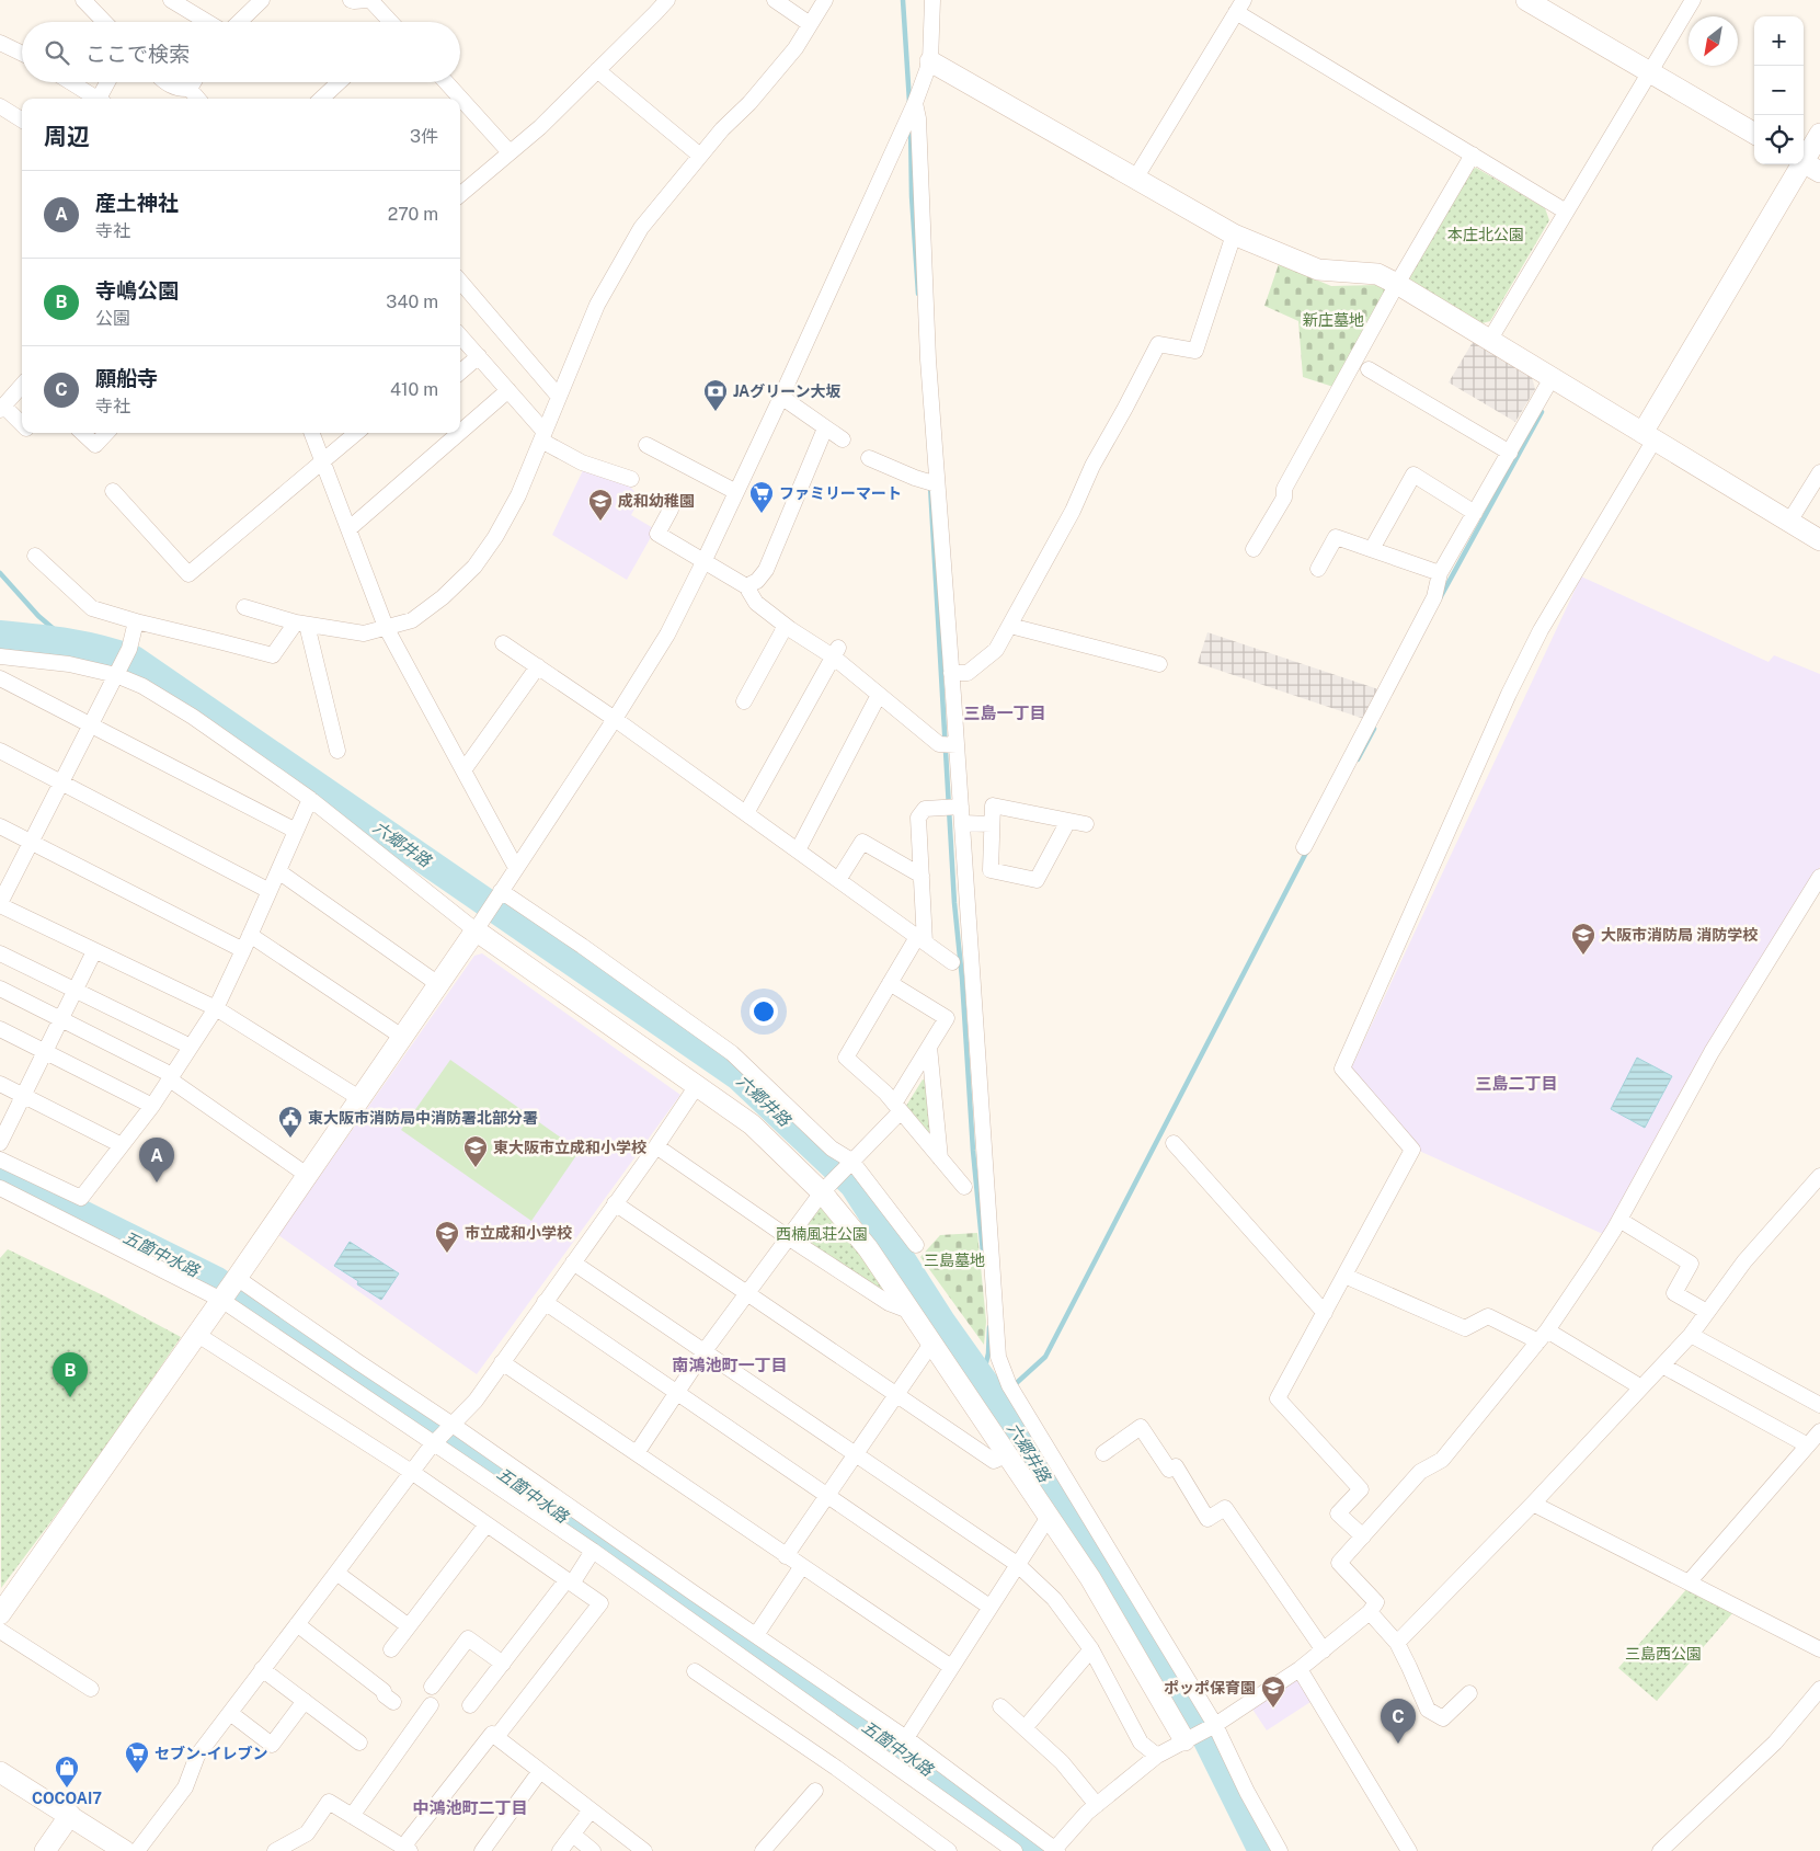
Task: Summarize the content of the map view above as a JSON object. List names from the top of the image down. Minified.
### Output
{"districts":["三島一丁目","三島二丁目","南鴻池町一丁目","中鴻池町二丁目"],"water":["六郷井路","五箇中水路"],"parks":["本庄北公園","新庄墓地","西楠風荘公園","三島墓地","三島西公園"],"places":{"bank":["JAグリーン大坂"],"supermarket":["ファミリーマート","セブン-イレブン"],"school or university":["成和幼稚園","大阪市消防局 消防学校","東大阪市立成和小学校","市立成和小学校","ポッポ保育園"],"public building":["東大阪市消防局中消防署北部分署"],"shop":["COCOAI7"]},"north":"bottom left","page":{"map_buttons":["+","−"],"search":"ここで検索","heading":["周辺","3件"],"list":[{"mark":"A","name":"産土神社","note":"寺社","value":"270 m"},{"mark":"B","name":"寺嶋公園","note":"公園","value":"340 m"},{"mark":"C","name":"願船寺","note":"寺社","value":"410 m"}],"pins":["A","B","C"]}}
